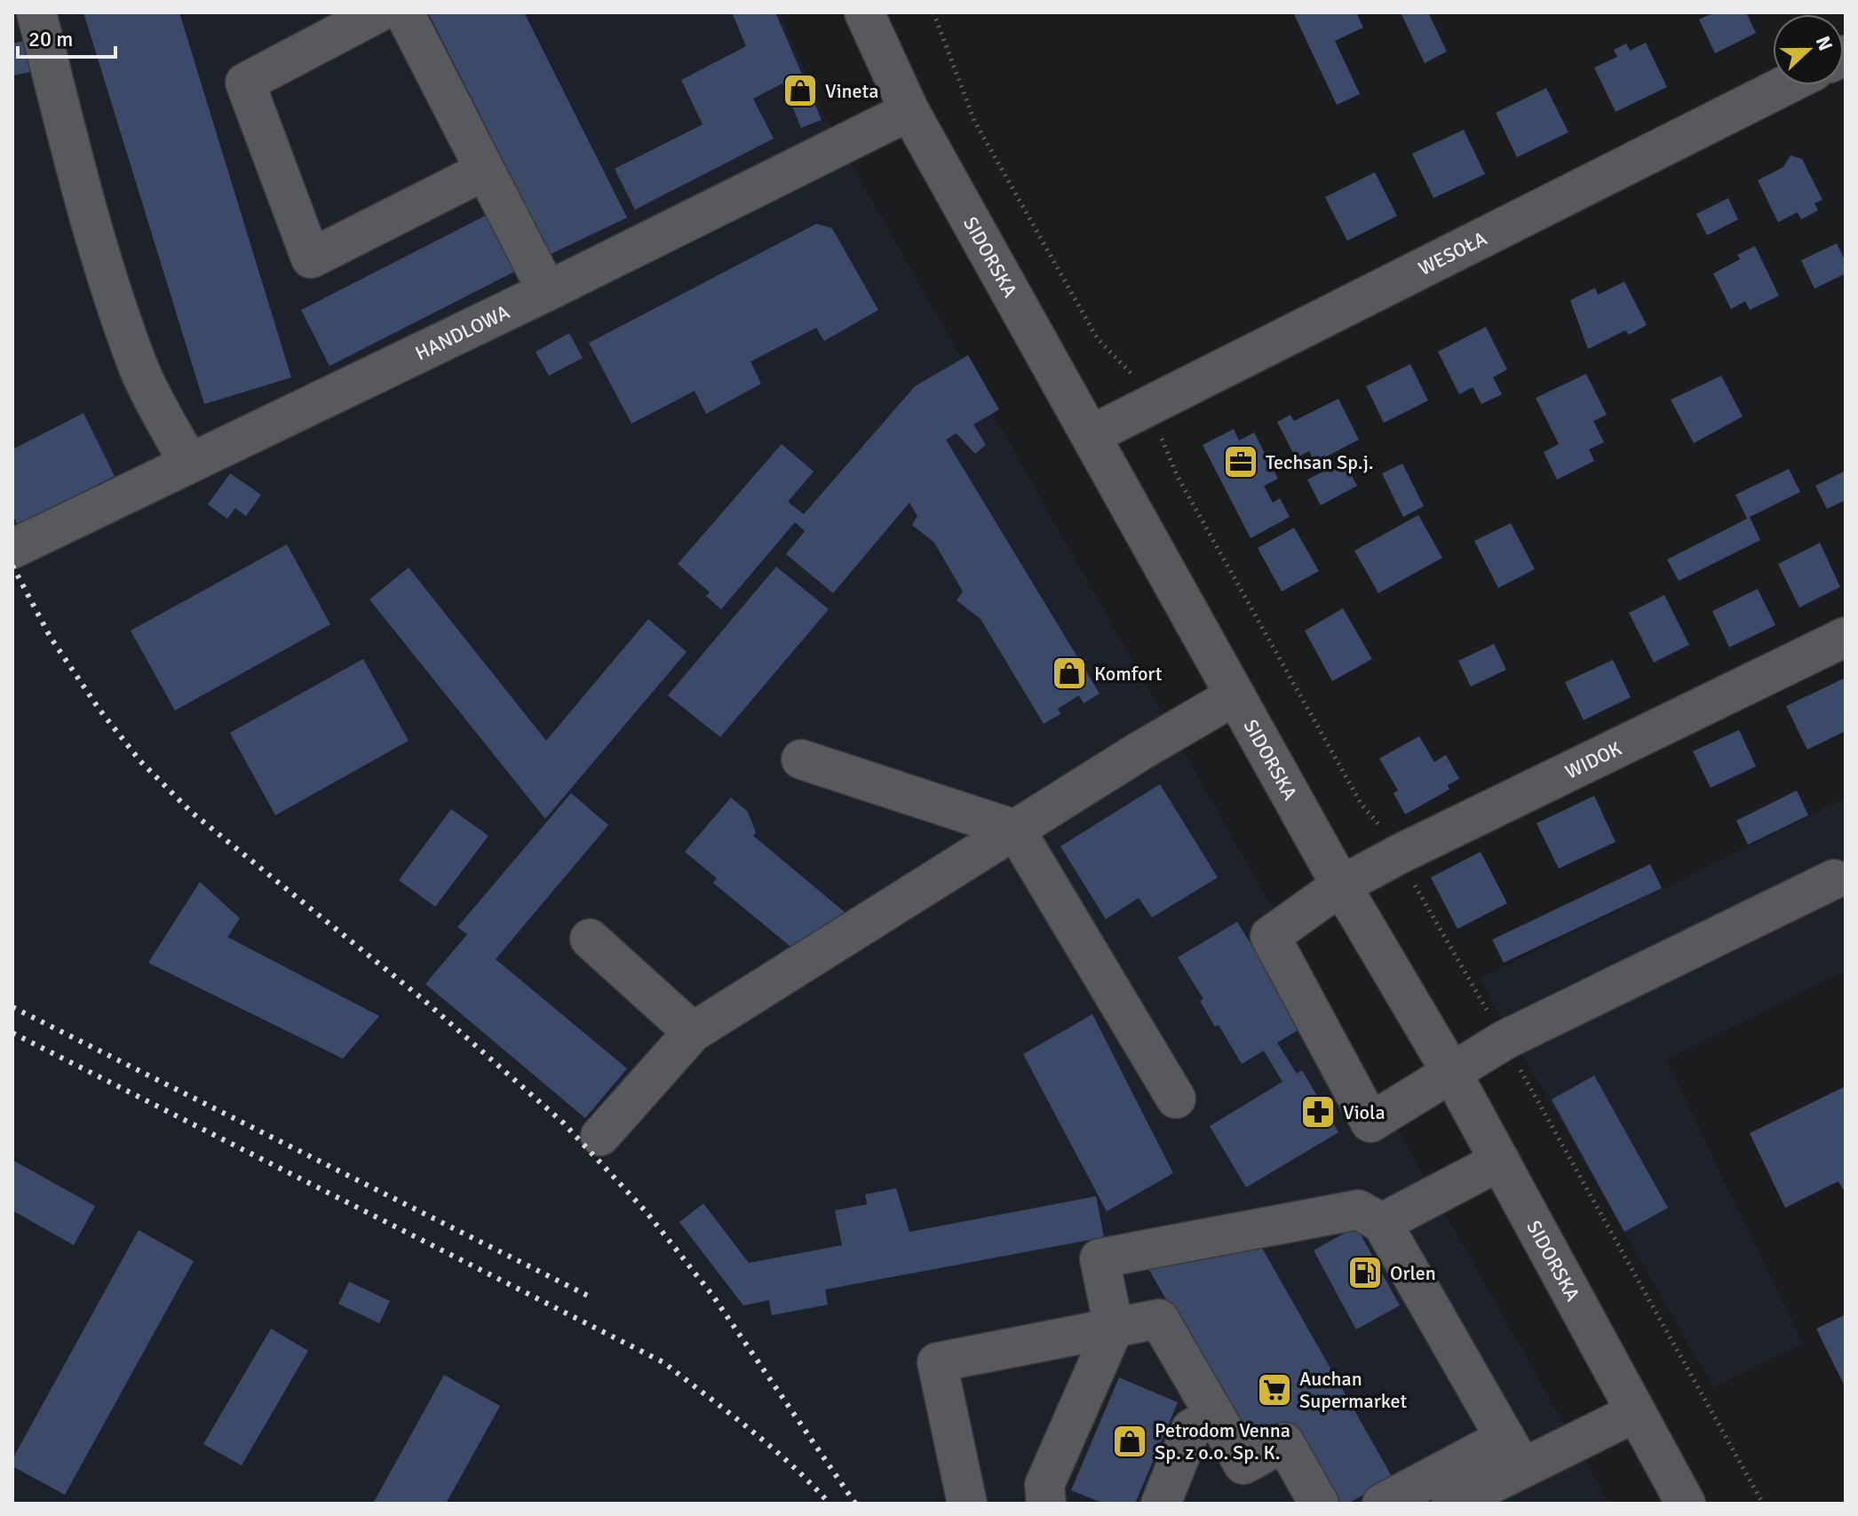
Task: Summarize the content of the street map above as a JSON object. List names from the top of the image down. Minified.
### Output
{"streets":{"street":["WESOŁA","SIDORSKA","HANDLOWA","WIDOK"]},"crossings":[["WESOŁA","SIDORSKA"],["SIDORSKA","HANDLOWA"],["SIDORSKA","WIDOK"]],"places":{"shop":["Vineta","Komfort","Petrodom Venna Sp. z o.o. Sp. K."],"office":["Techsan Sp.j."],"pharmacy":["Viola"],"fuel station":["Orlen"],"supermarket":["Auchan Supermarket"]},"scale_bar":"20 m","north":"right"}
